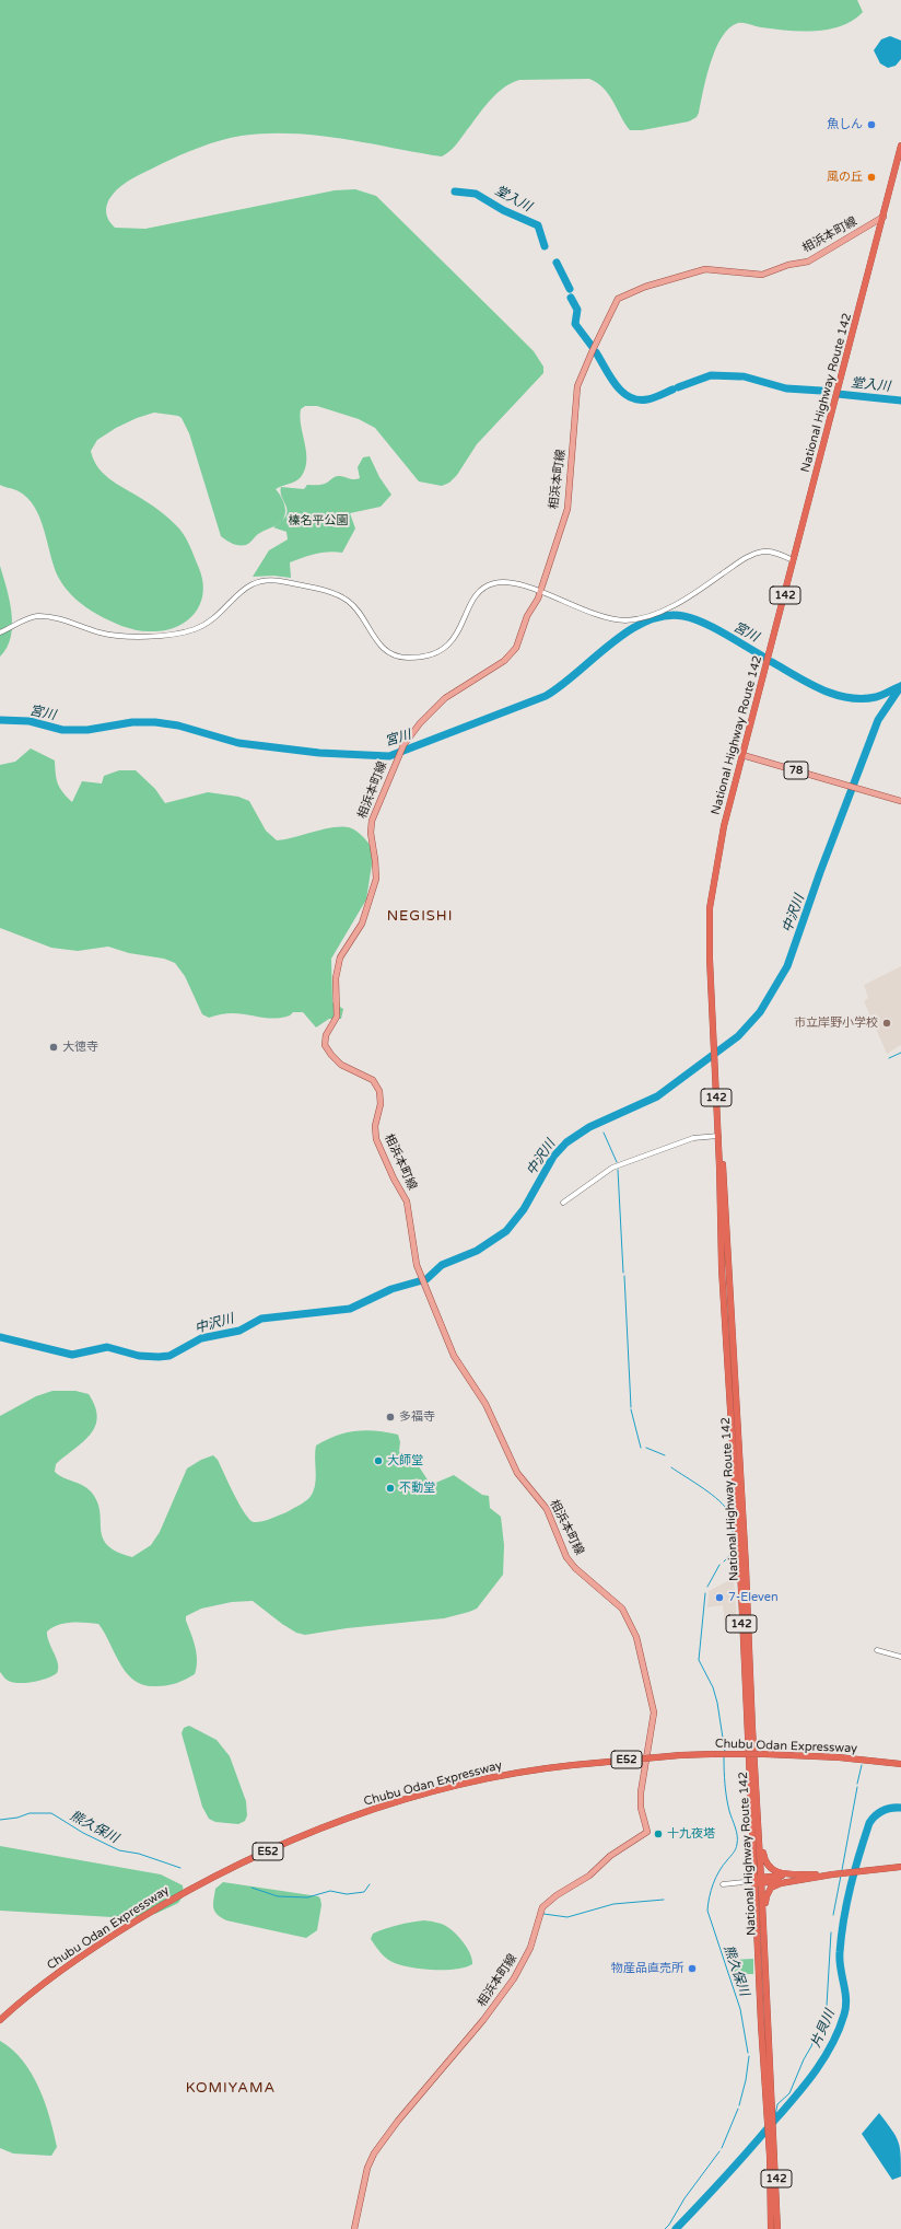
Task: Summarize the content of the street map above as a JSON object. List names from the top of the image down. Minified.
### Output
{"streets":{"highway":["National Highway Route 142","142","Chubu Odan Expressway","E52"],"main road":["相浜本町線","78"]},"crossings":[["相浜本町線","National Highway Route 142"],["National Highway Route 142","78"]],"districts":["NEGISHI","KOMIYAMA"],"water":["堂入川","宮川","中沢川","熊久保川","片貝川"],"parks":["榛名平公園"],"places":["魚しん","風の丘","市立岸野小学校","大徳寺","多福寺","大師堂","不動堂","7-Eleven","十九夜塔","物産品直売所"]}
